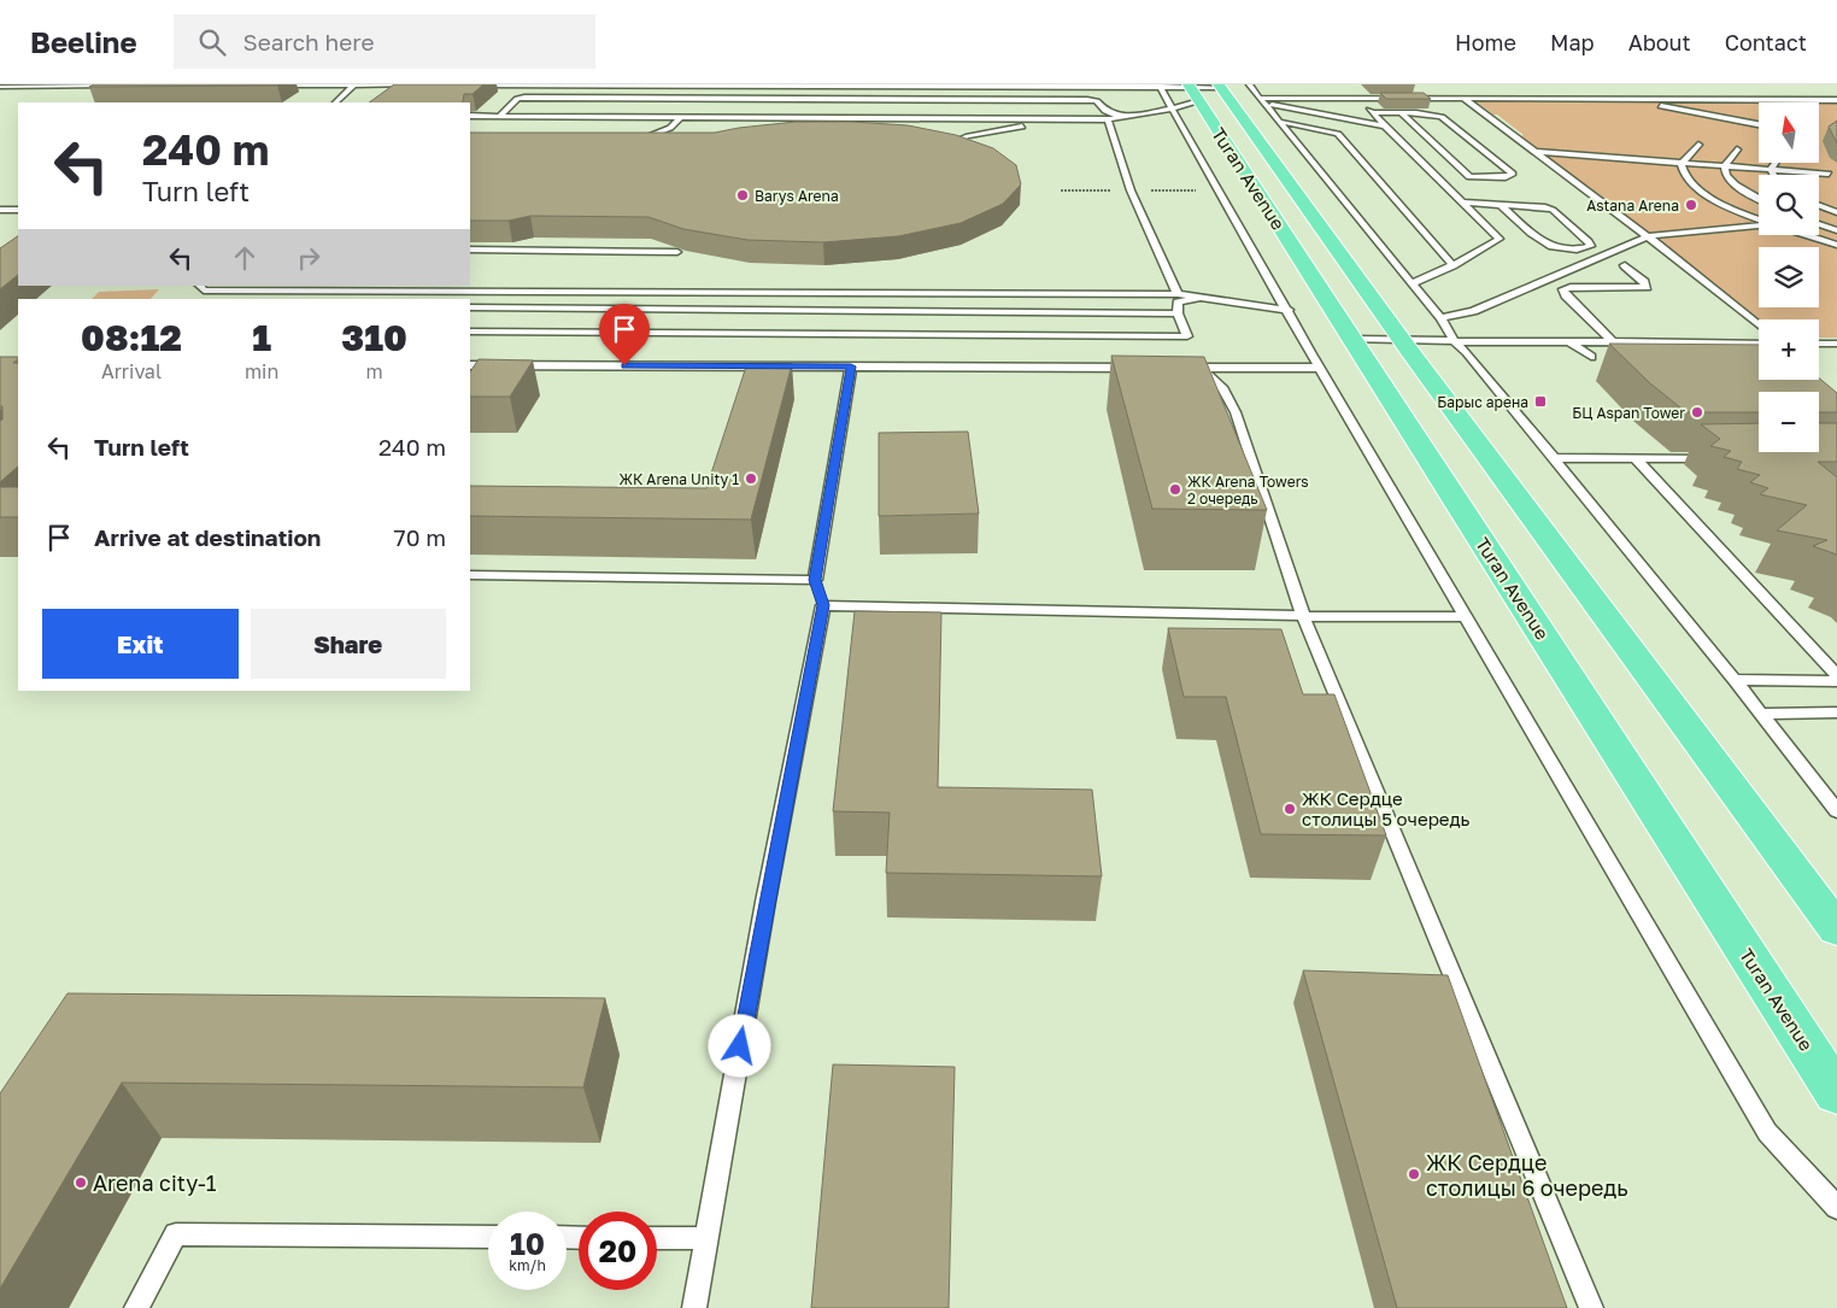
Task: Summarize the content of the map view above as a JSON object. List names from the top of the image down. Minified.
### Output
{"streets":{"main road":["Turan Avenue"]},"places":{"other":["Barys Arena","Astana Arena","БЦ Aspan Tower","ЖК Arena Unity 1","ЖК Arena Towers 2 очередь","ЖК Сердце столицы 5 очередь","ЖК Сердце столицы 6 очередь","Arena city-1"],"transit":["Барыс арена"]},"north":"top","page":{"header":"Beeline","search":"Search here","nav":["Home","Map","About","Contact"],"map_buttons":["+","−"],"turn":["240 m","Turn left"],"eta":["08:12","Arrival","1","min","310","m"],"list":[{"name":"Turn left","value":"240 m"},{"name":"Arrive at destination","value":"70 m"}],"buttons":["Exit","Share"],"speed":"10 km/h","limit":"20"}}
